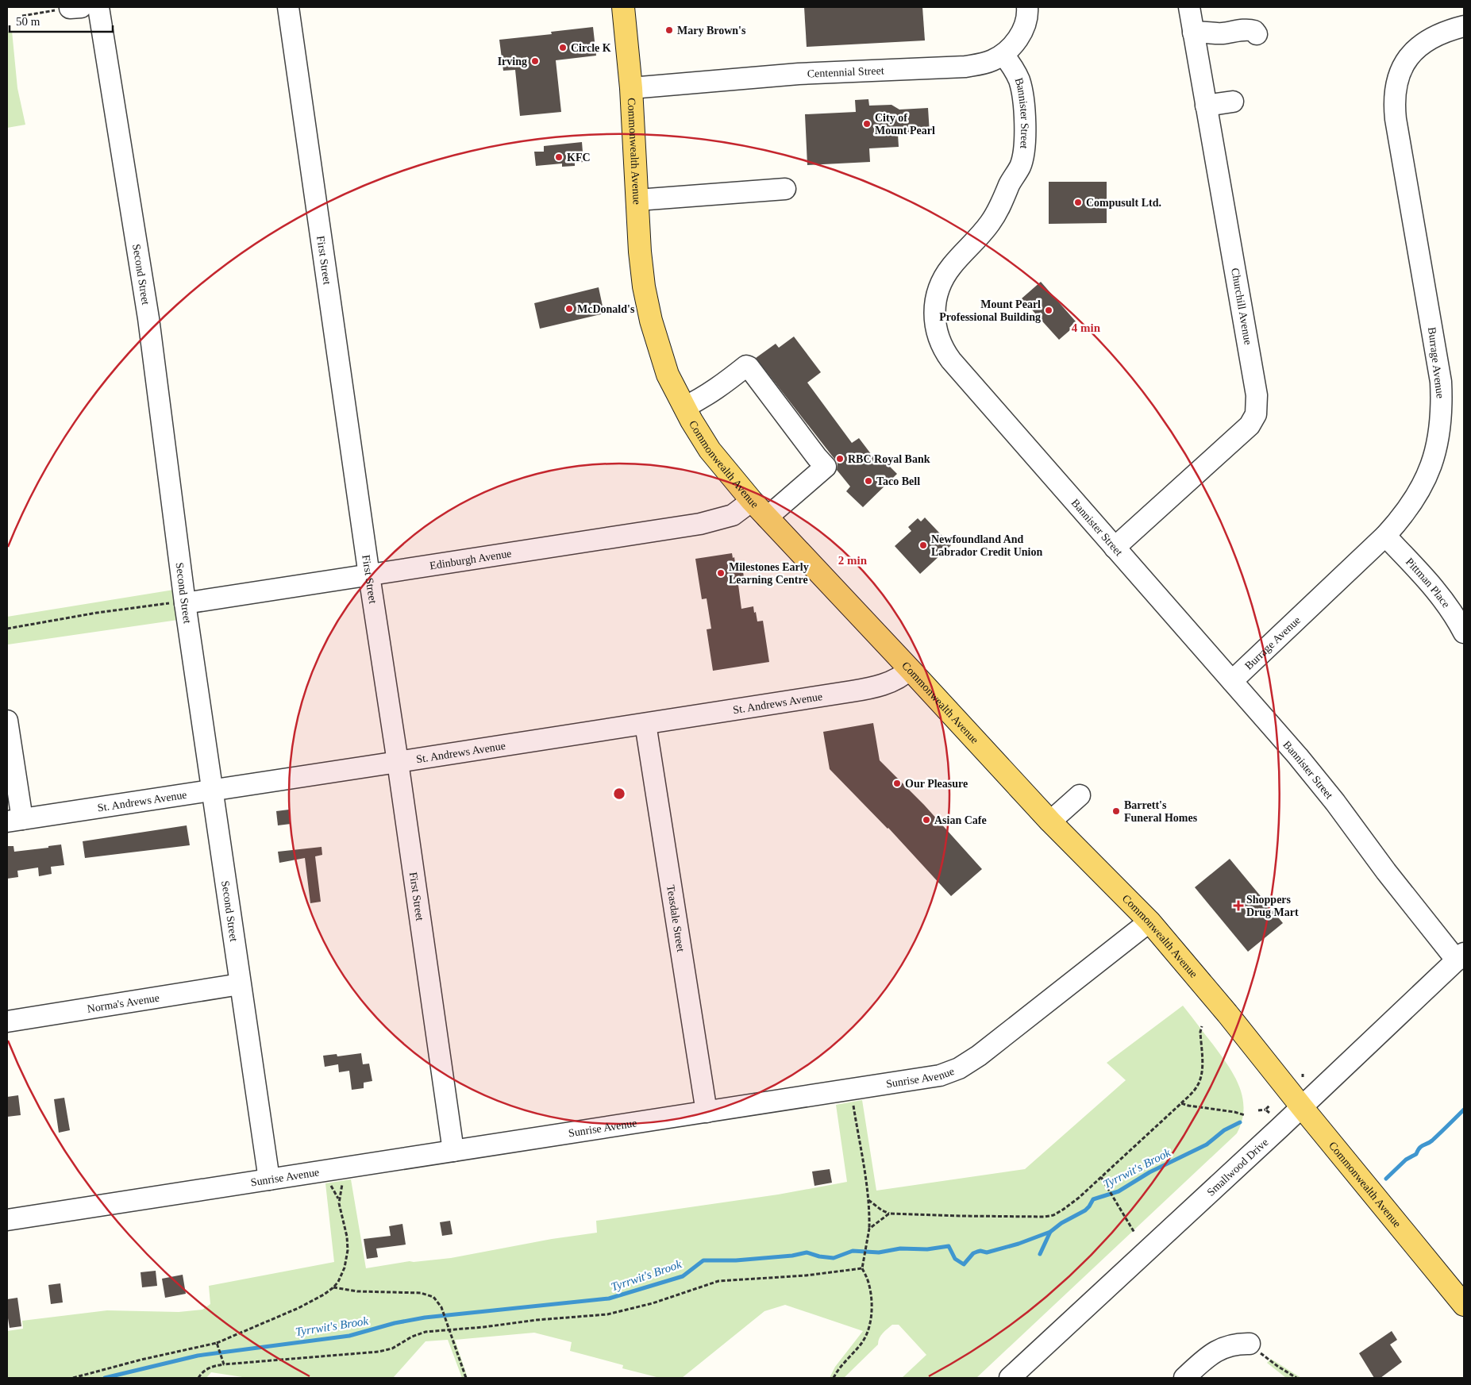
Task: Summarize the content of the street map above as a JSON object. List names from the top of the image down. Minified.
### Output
{"streets":{"main road":["Commonwealth Avenue"],"street":["Centennial Street","Bannister Street","First Street","Second Street","Churchill Avenue","Burrage Avenue","Edinburgh Avenue","Pittman Place","St. Andrews Avenue","Teasdale Street","Norma's Avenue","Sunrise Avenue","Smallwood Drive"]},"crossings":[["Centennial Street","Bannister Street"],["Centennial Street","Commonwealth Avenue"],["Bannister Street","Churchill Avenue"],["Bannister Street","Burrage Avenue"],["Bannister Street","Smallwood Drive"],["Commonwealth Avenue","Edinburgh Avenue"],["Commonwealth Avenue","St. Andrews Avenue"],["Commonwealth Avenue","Sunrise Avenue"],["Commonwealth Avenue","Smallwood Drive"],["First Street","Edinburgh Avenue"],["First Street","St. Andrews Avenue"],["First Street","Sunrise Avenue"],["Second Street","Edinburgh Avenue"],["Second Street","St. Andrews Avenue"],["Second Street","Norma's Avenue"],["Second Street","Sunrise Avenue"],["Burrage Avenue","Pittman Place"],["St. Andrews Avenue","Teasdale Street"],["Teasdale Street","Sunrise Avenue"]],"water":["Tyrrwit's Brook"],"places":{"other":["Mary Brown's","Circle K","Irving","City of Mount Pearl","KFC","Compusult Ltd.","McDonald's","Mount Pearl Professional Building","RBC Royal Bank","Taco Bell","Newfoundland And Labrador Credit Union","Milestones Early Learning Centre","Our Pleasure","Barrett's Funeral Homes","Asian Cafe"],"health":["Shoppers Drug Mart"]},"scale_bar":"50 m","rings":["4 min","2 min"]}
